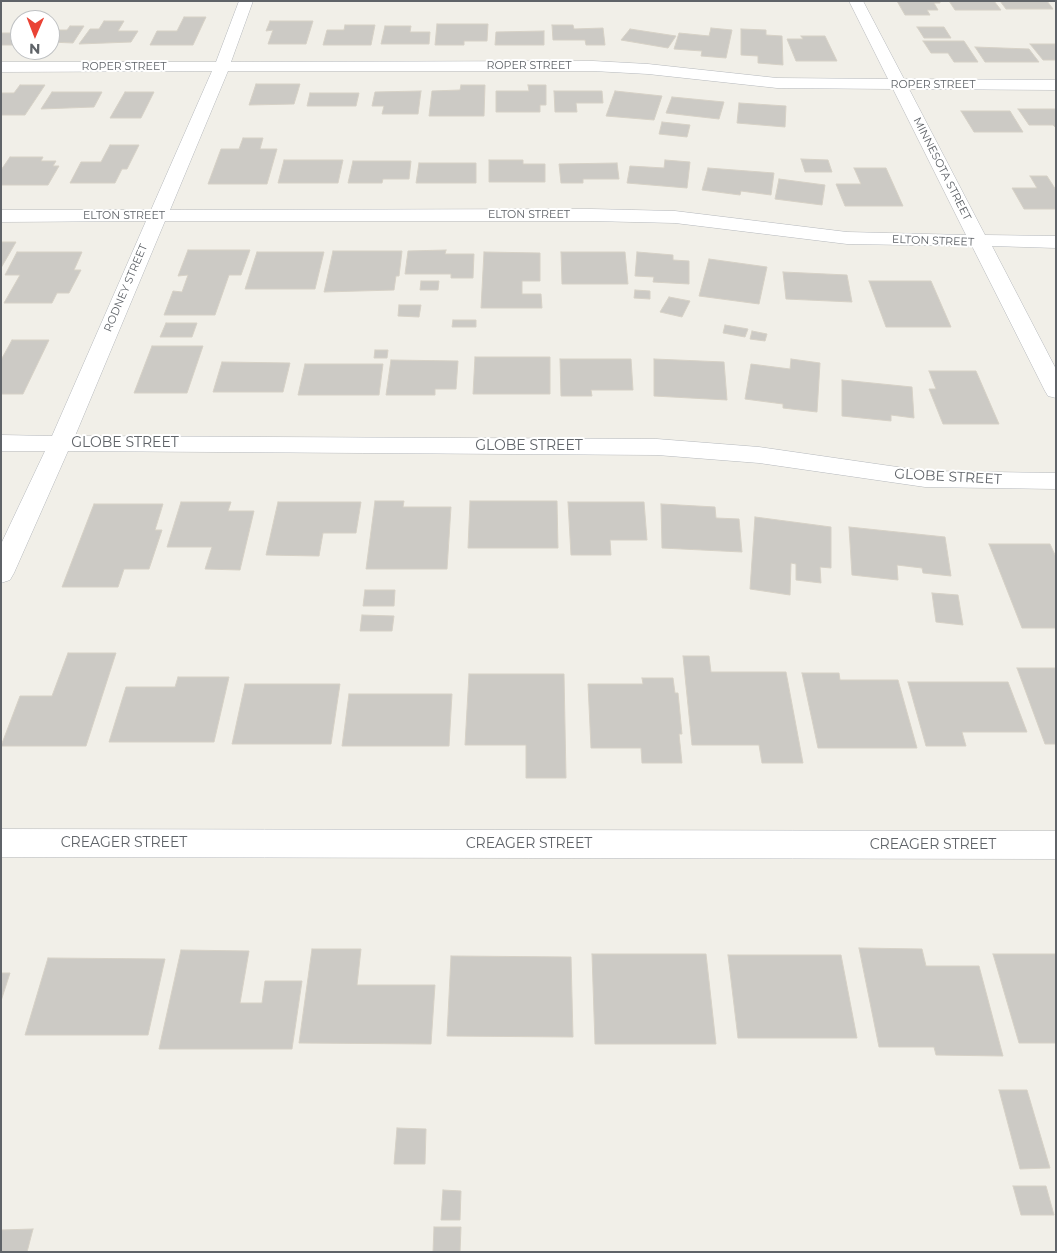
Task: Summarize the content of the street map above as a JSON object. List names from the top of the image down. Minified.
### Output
{"streets":{"street":["ROPER STREET","MINNESOTA STREET","ELTON STREET","RODNEY STREET","GLOBE STREET","CREAGER STREET"]},"crossings":[["ROPER STREET","MINNESOTA STREET"],["ROPER STREET","RODNEY STREET"],["MINNESOTA STREET","ELTON STREET"],["ELTON STREET","RODNEY STREET"],["RODNEY STREET","GLOBE STREET"]],"north":"bottom"}
